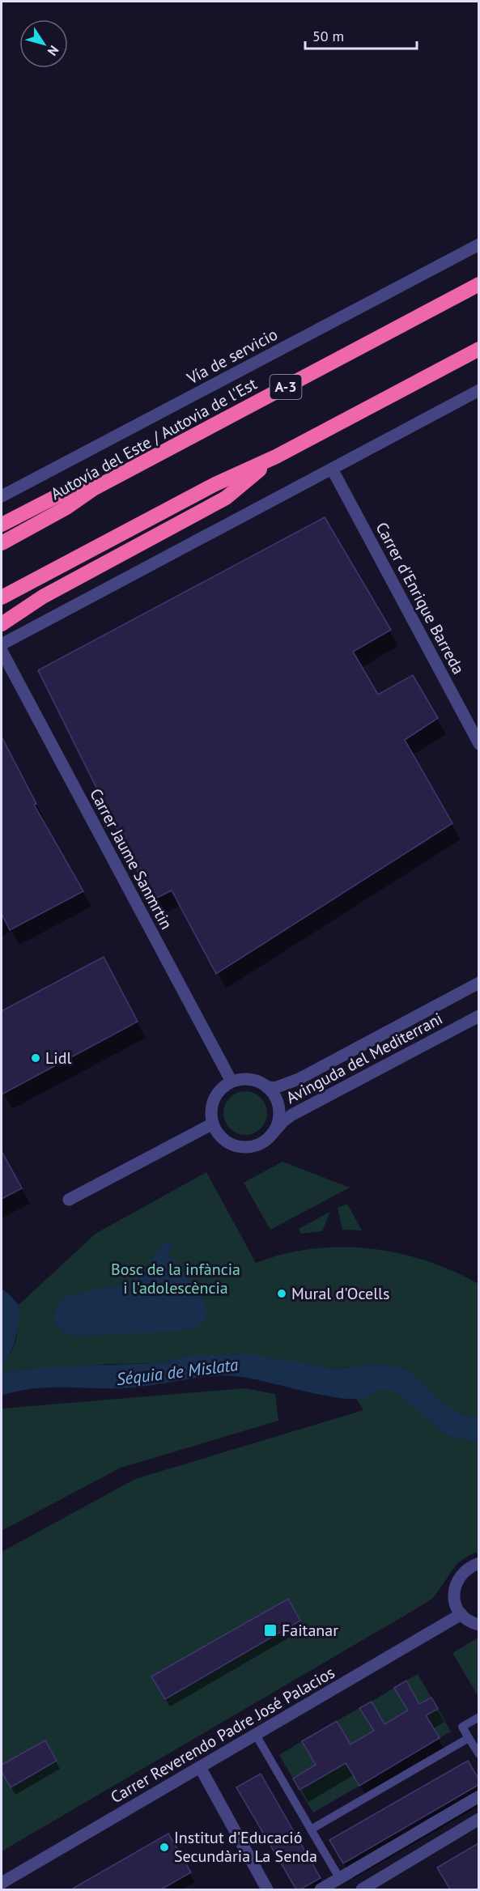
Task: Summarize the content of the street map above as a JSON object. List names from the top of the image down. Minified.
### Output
{"streets":{"highway":["A-3","Autovía del Este / Autovia de l'Est"],"street":["Vía de servicio","Carrer d'Enrique Barreda","Carrer Jaume Sanmrtin","Avinguda del Mediterrani","Carrer Reverendo Padre José Palacios"]},"crossings":[["Carrer Jaume Sanmrtin","Avinguda del Mediterrani"]],"water":["Séquia de Mislata"],"parks":["Bosc de la infància i l'adolescència"],"places":{"other":["Lidl","Mural d'Ocells","Institut d'Educació Secundària La Senda"],"transit":["Faitanar"]},"scale_bar":"50 m","north":"bottom right"}
